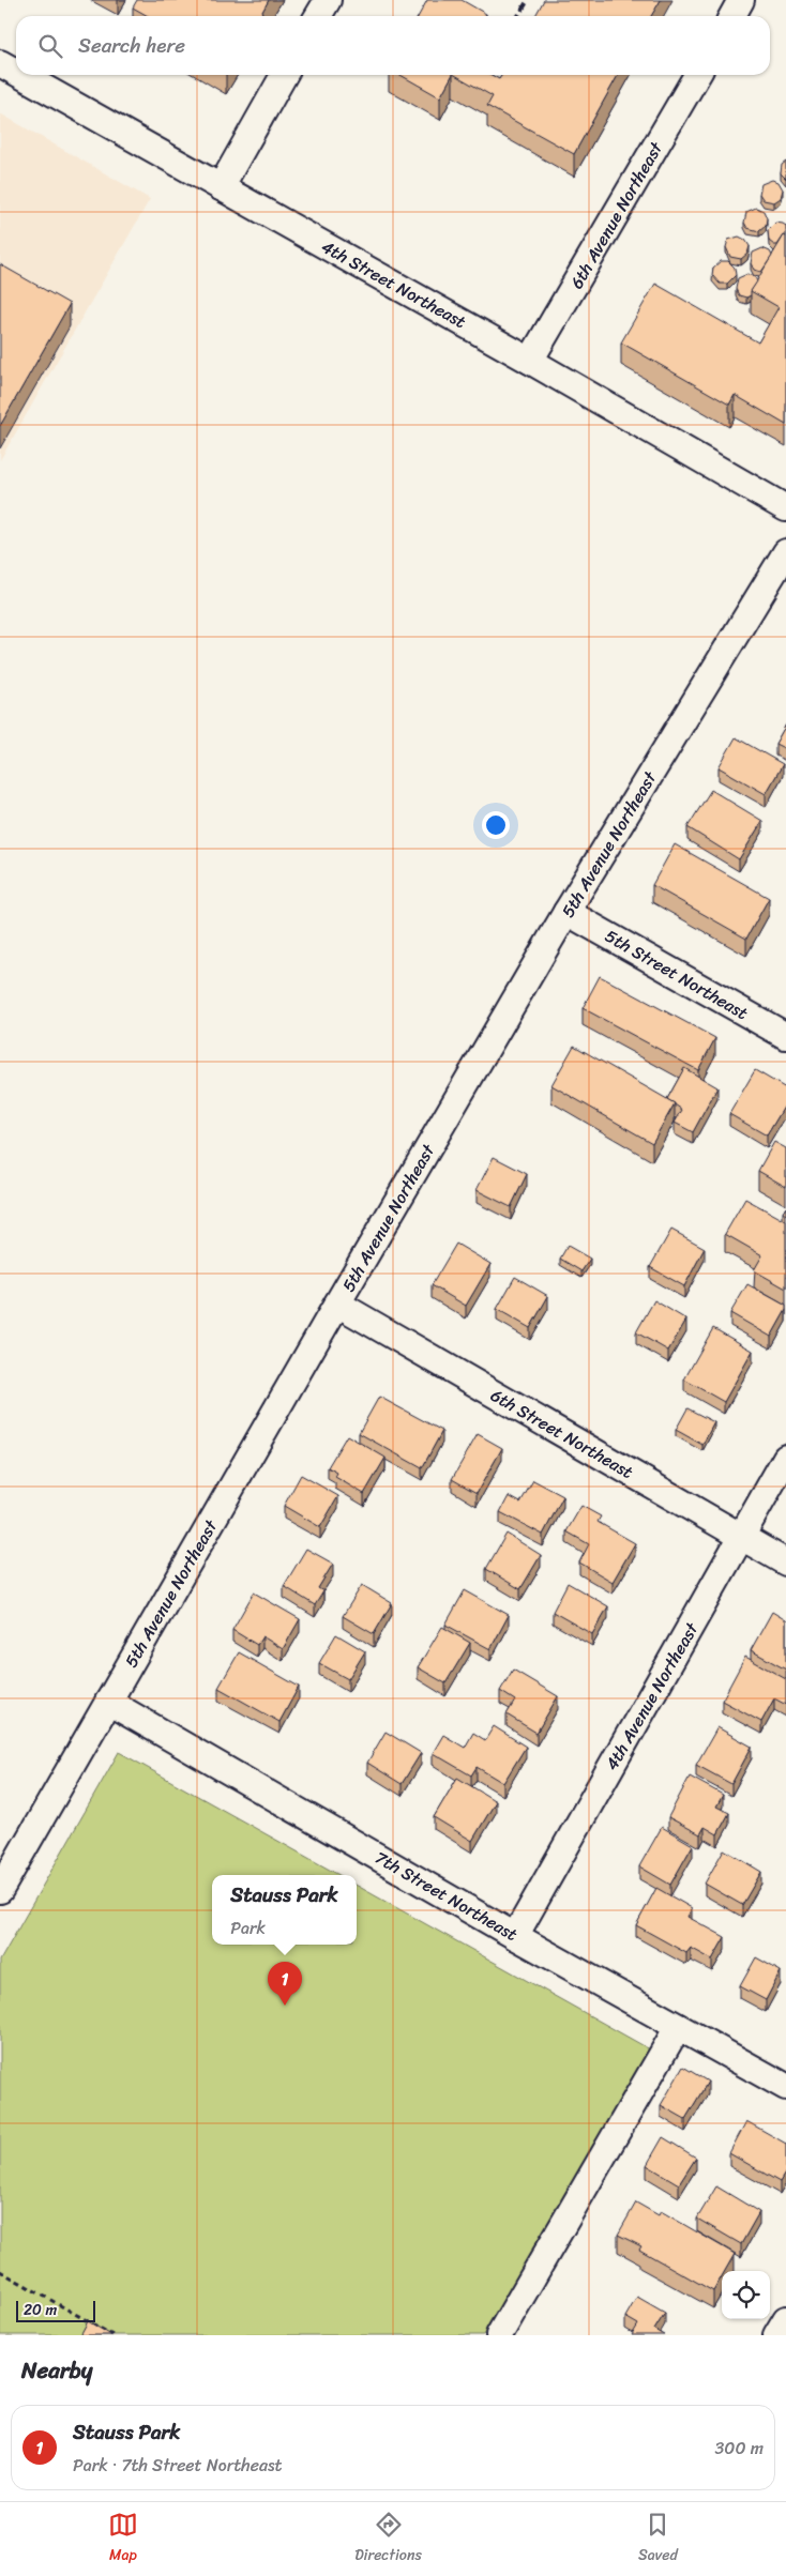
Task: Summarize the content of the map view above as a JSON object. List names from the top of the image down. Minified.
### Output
{"streets":{"street":["6th Avenue Northeast","4th Street Northeast","5th Avenue Northeast","5th Street Northeast","6th Street Northeast","4th Avenue Northeast","7th Street Northeast"]},"crossings":[["6th Avenue Northeast","4th Street Northeast"],["5th Avenue Northeast","5th Street Northeast"],["5th Avenue Northeast","6th Street Northeast"],["5th Avenue Northeast","7th Street Northeast"],["6th Street Northeast","4th Avenue Northeast"],["4th Avenue Northeast","7th Street Northeast"]],"scale_bar":"20 m","page":{"search":"Search here","popup":["Stauss Park","Park"],"pins":"1","scale":"20 m","heading":"Nearby","list":[{"mark":"1","name":"Stauss Park","note":"Park · 7th Street Northeast","value":"300 m"}],"nav":["Map","Directions","Saved"]}}
